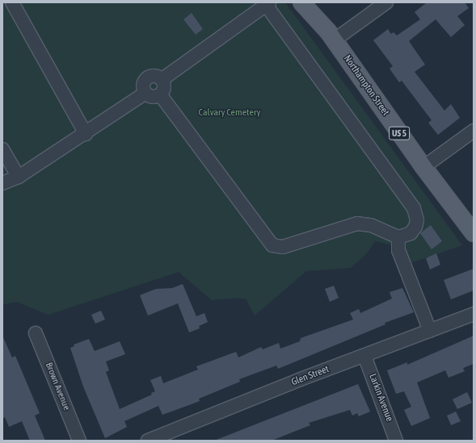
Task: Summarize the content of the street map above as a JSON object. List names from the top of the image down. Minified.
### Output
{"streets":{"main road":["Northampton Street","US 5"],"street":["Glen Street","Brown Avenue","Larkin Avenue"]},"crossings":[["Glen Street","Larkin Avenue"]],"parks":["Calvary Cemetery"]}
